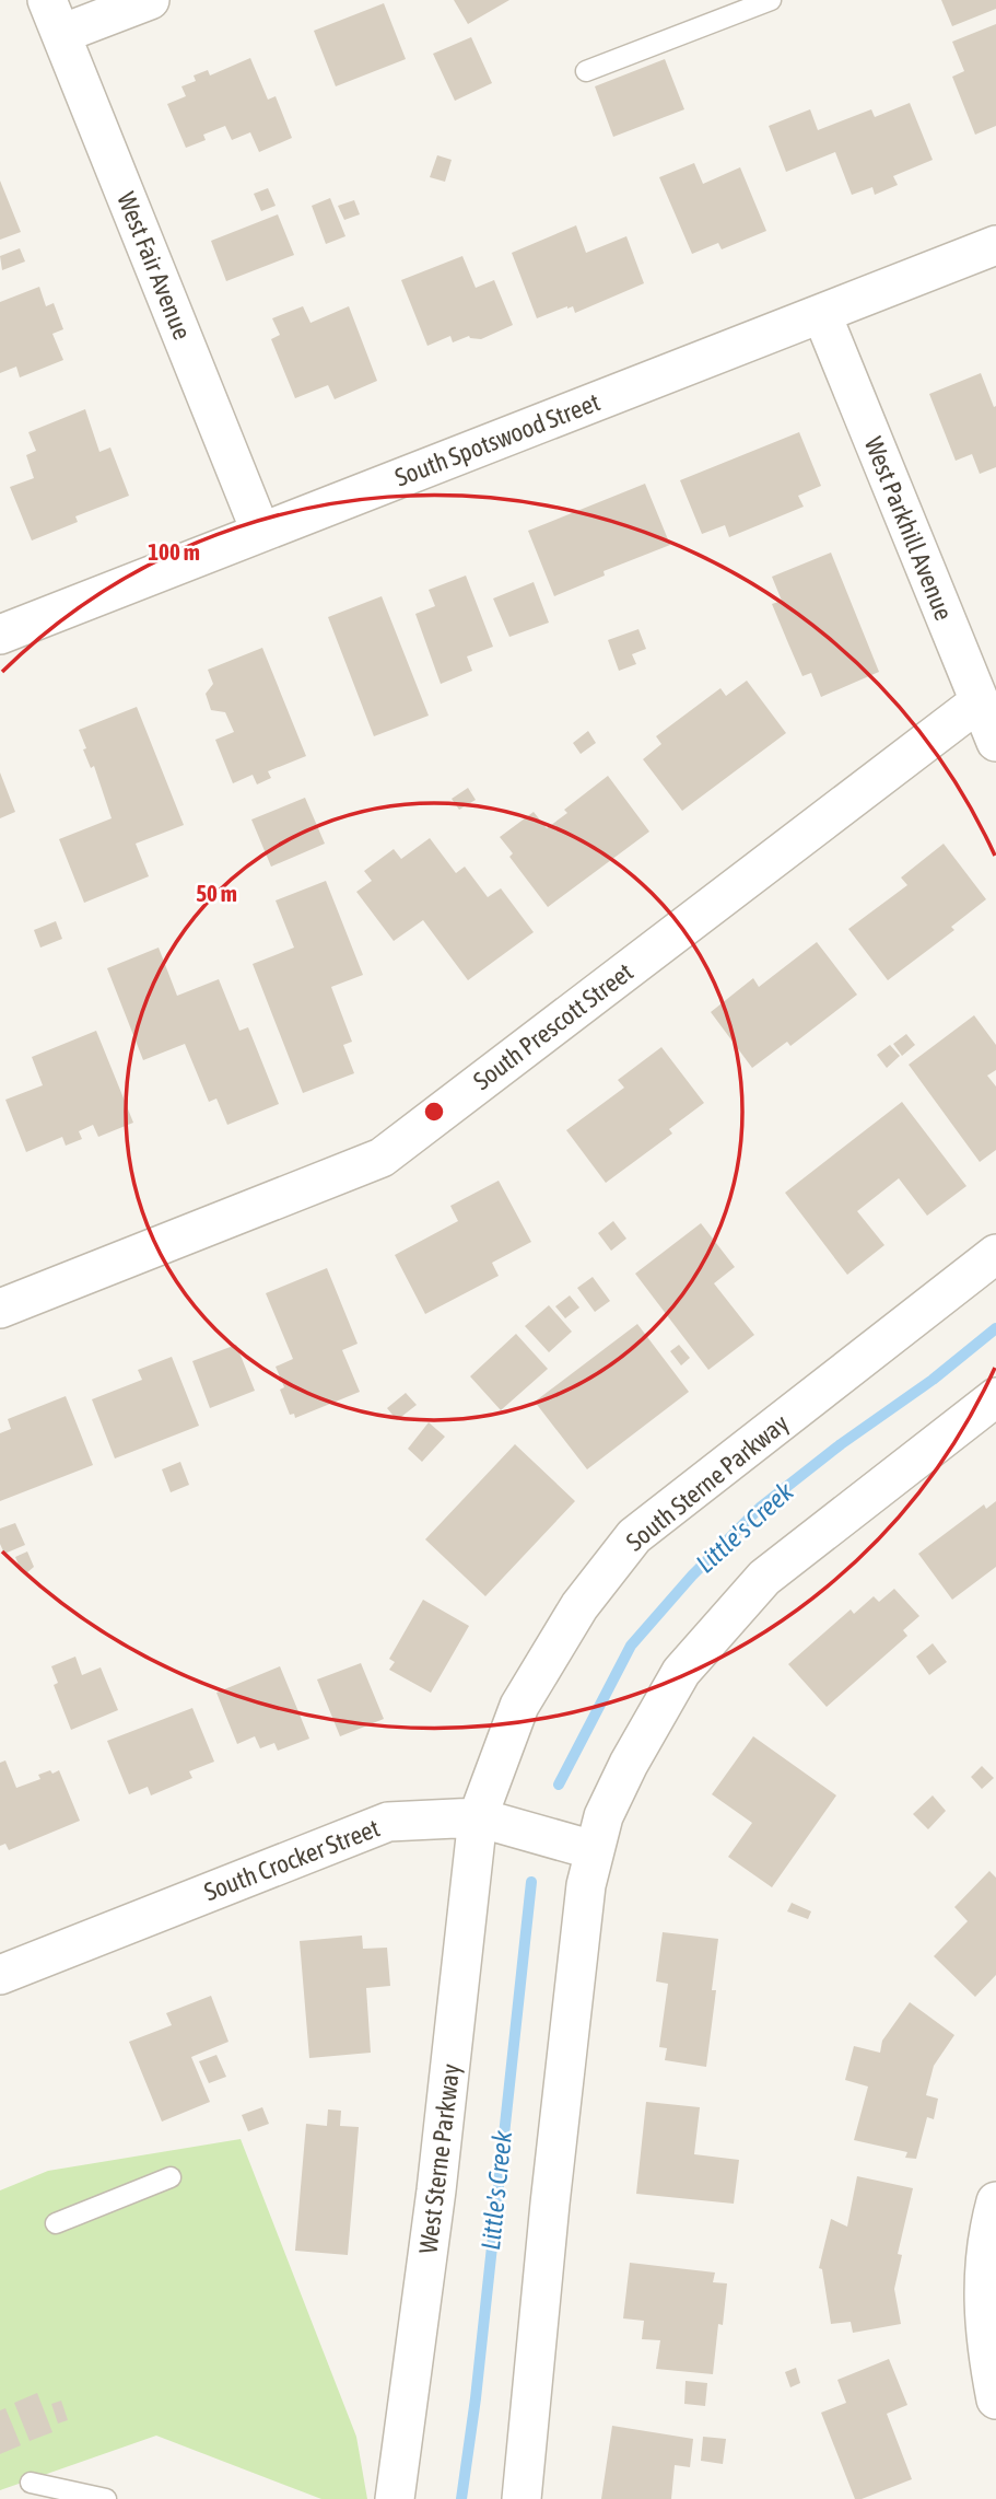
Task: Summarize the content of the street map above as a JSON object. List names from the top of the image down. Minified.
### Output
{"streets":{"street":["West Fair Avenue","South Spotswood Street","West Parkhill Avenue","South Prescott Street","South Sterne Parkway","South Crocker Street","West Sterne Parkway"]},"crossings":[["West Fair Avenue","South Spotswood Street"],["South Spotswood Street","West Parkhill Avenue"],["West Parkhill Avenue","South Prescott Street"],["South Sterne Parkway","South Crocker Street"],["South Sterne Parkway","West Sterne Parkway"],["South Crocker Street","West Sterne Parkway"]],"water":["Little's Creek"],"rings":["100 m","50 m"]}
